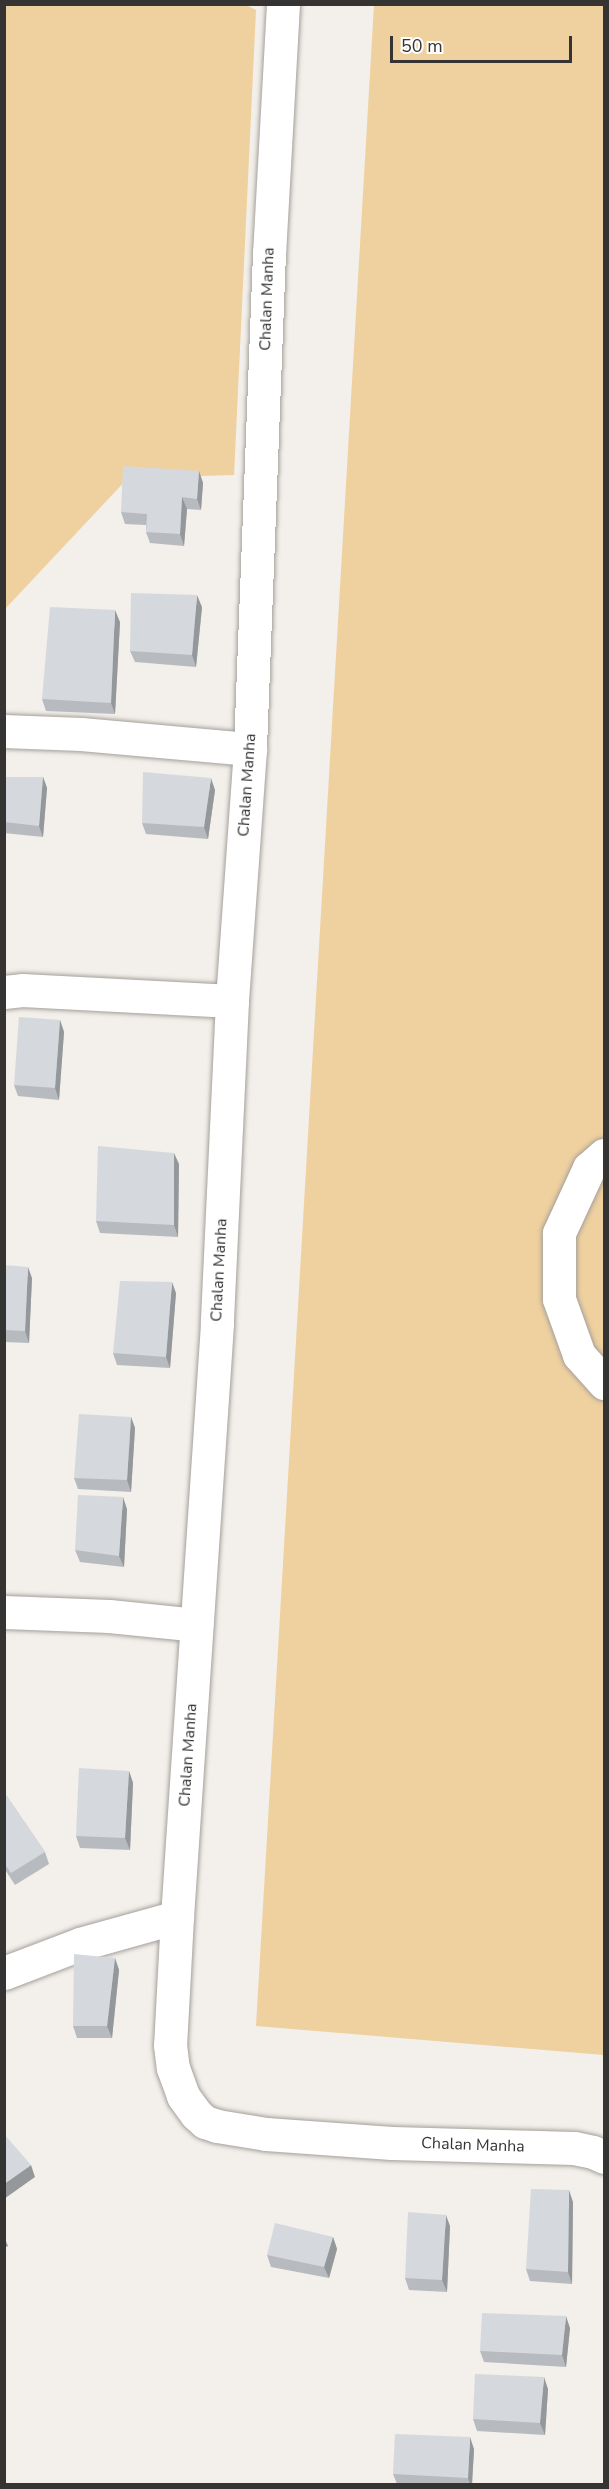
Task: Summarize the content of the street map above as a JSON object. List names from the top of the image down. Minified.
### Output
{"streets":{"street":["Chalan Manha"]},"scale_bar":"50 m"}
